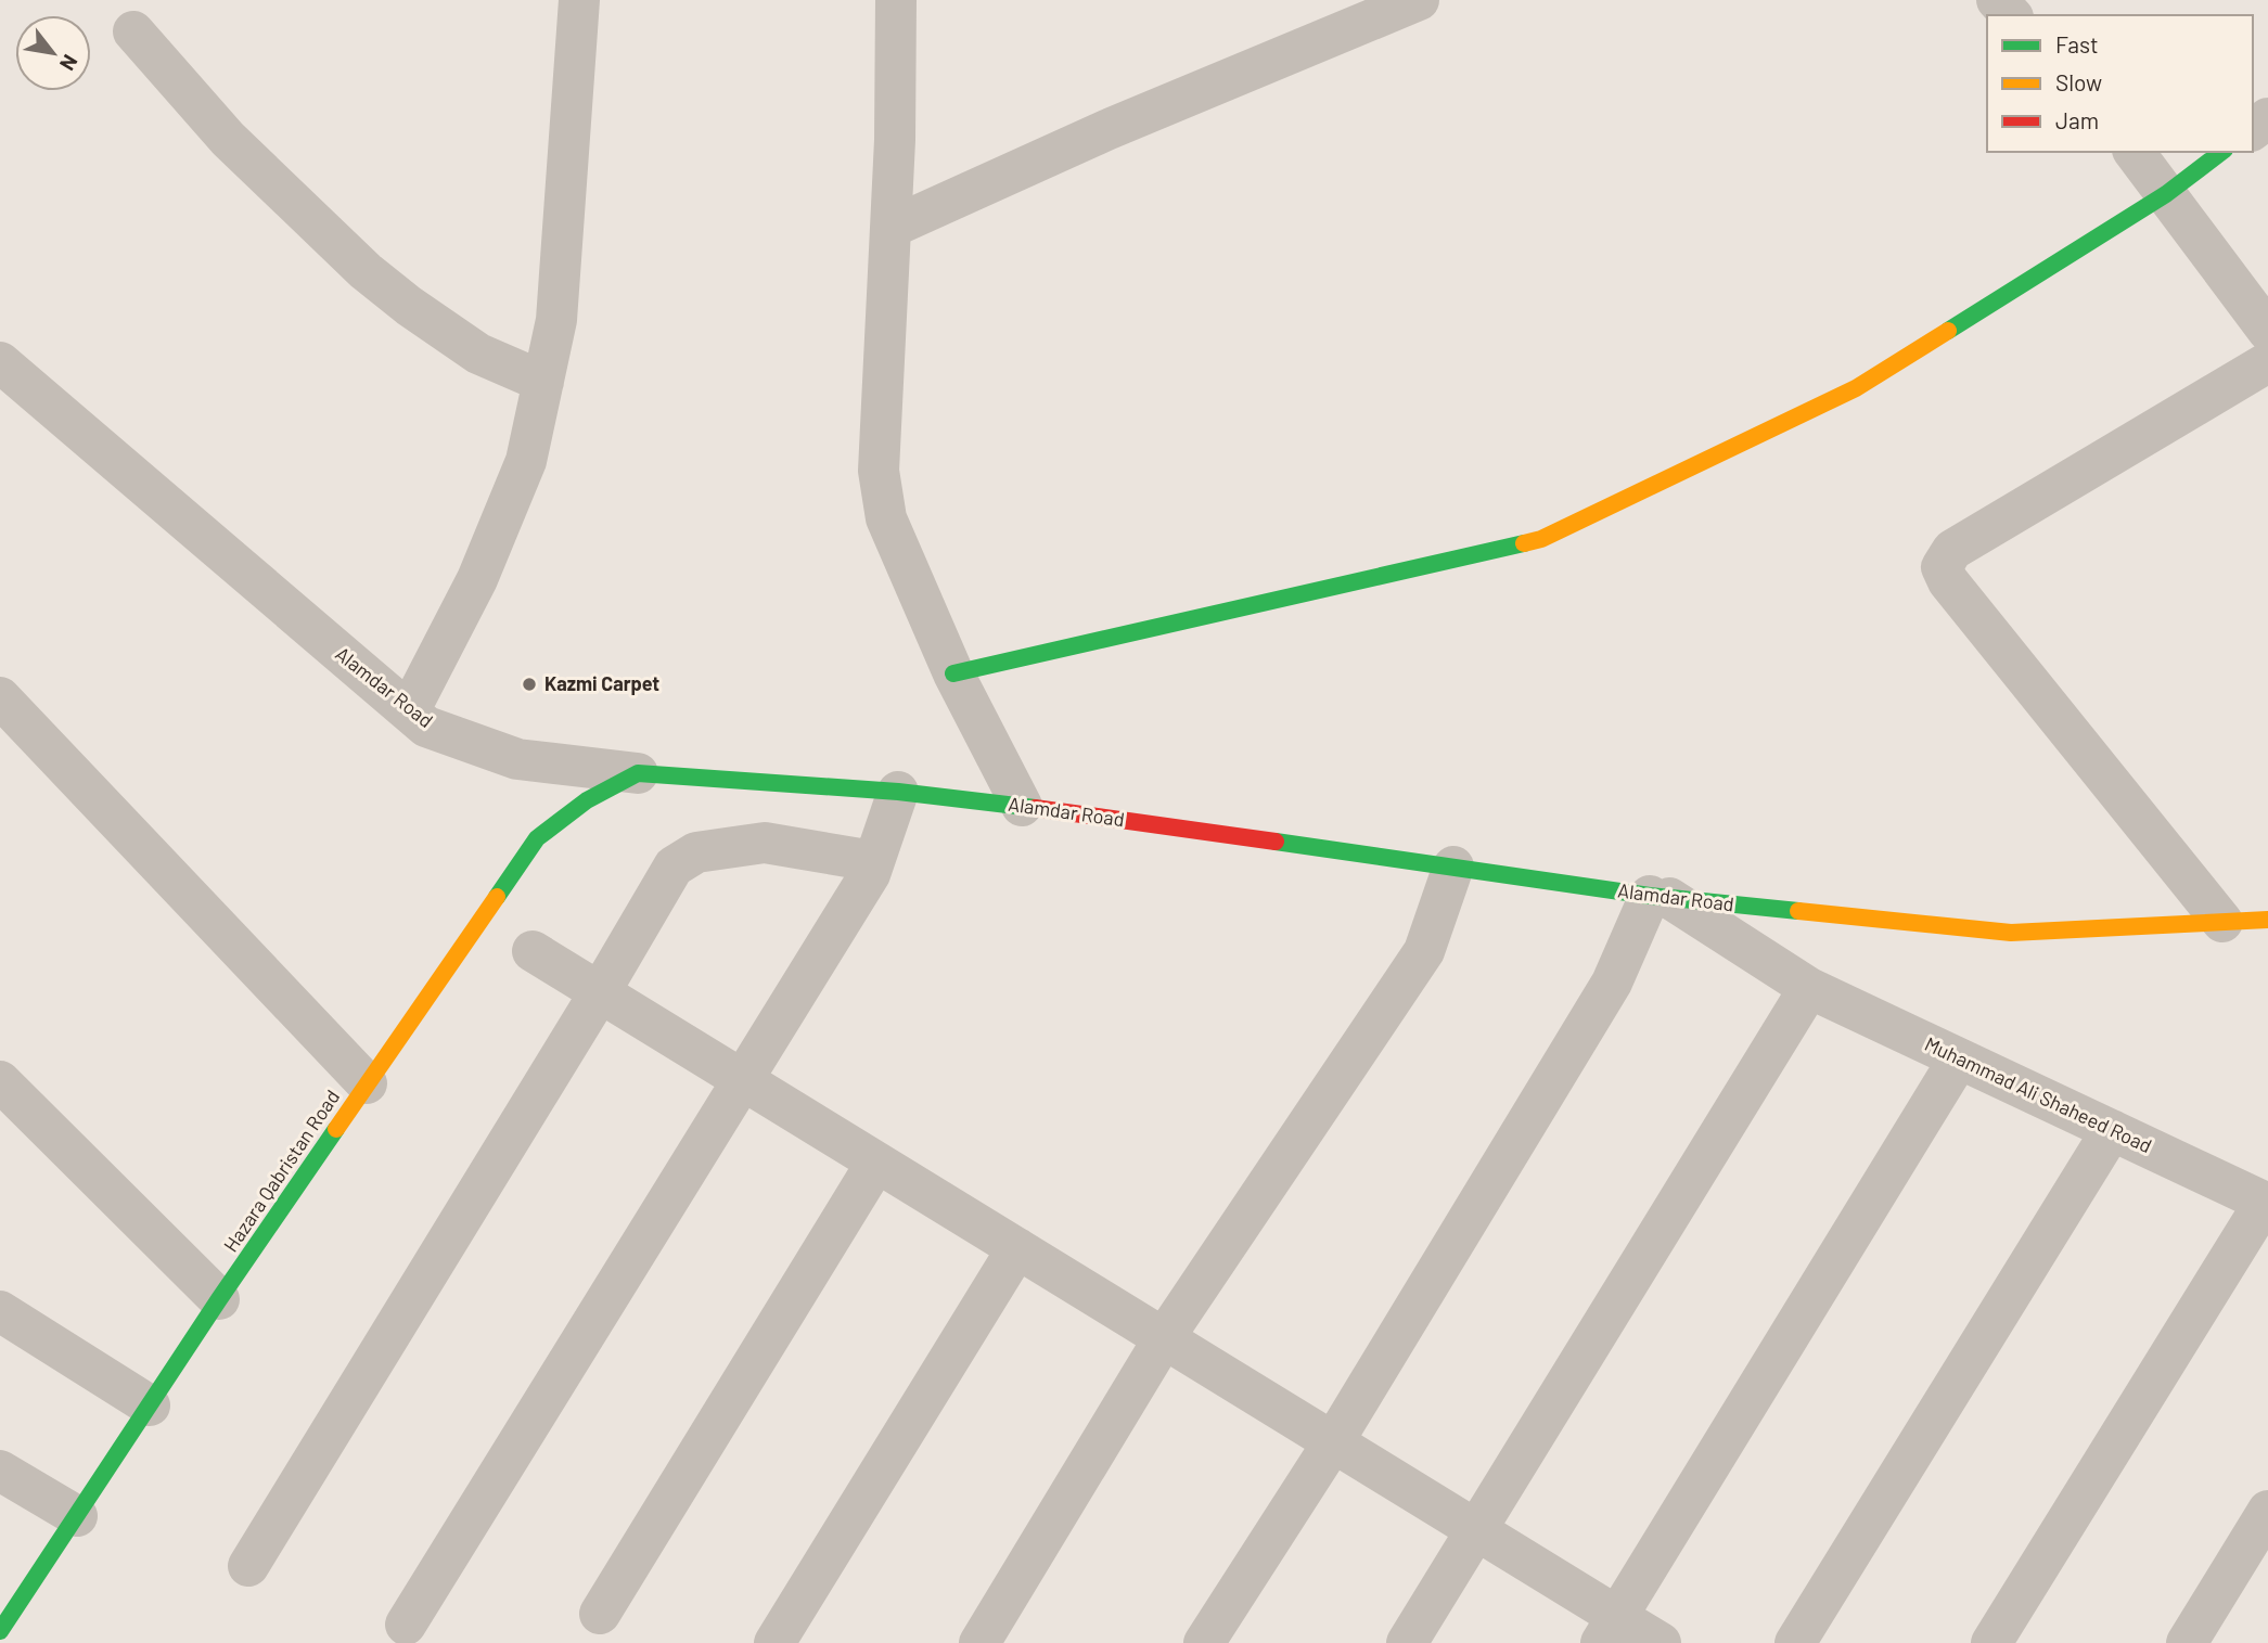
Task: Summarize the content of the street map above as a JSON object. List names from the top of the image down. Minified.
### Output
{"streets":{"street":["Alamdar Road","Muhammad Ali Shaheed Road","Hazara Qabristan Road"]},"crossings":[["Alamdar Road","Muhammad Ali Shaheed Road"],["Alamdar Road","Hazara Qabristan Road"]],"places":["Kazmi Carpet"],"legend":["Fast","Slow","Jam"],"north":"bottom right"}
